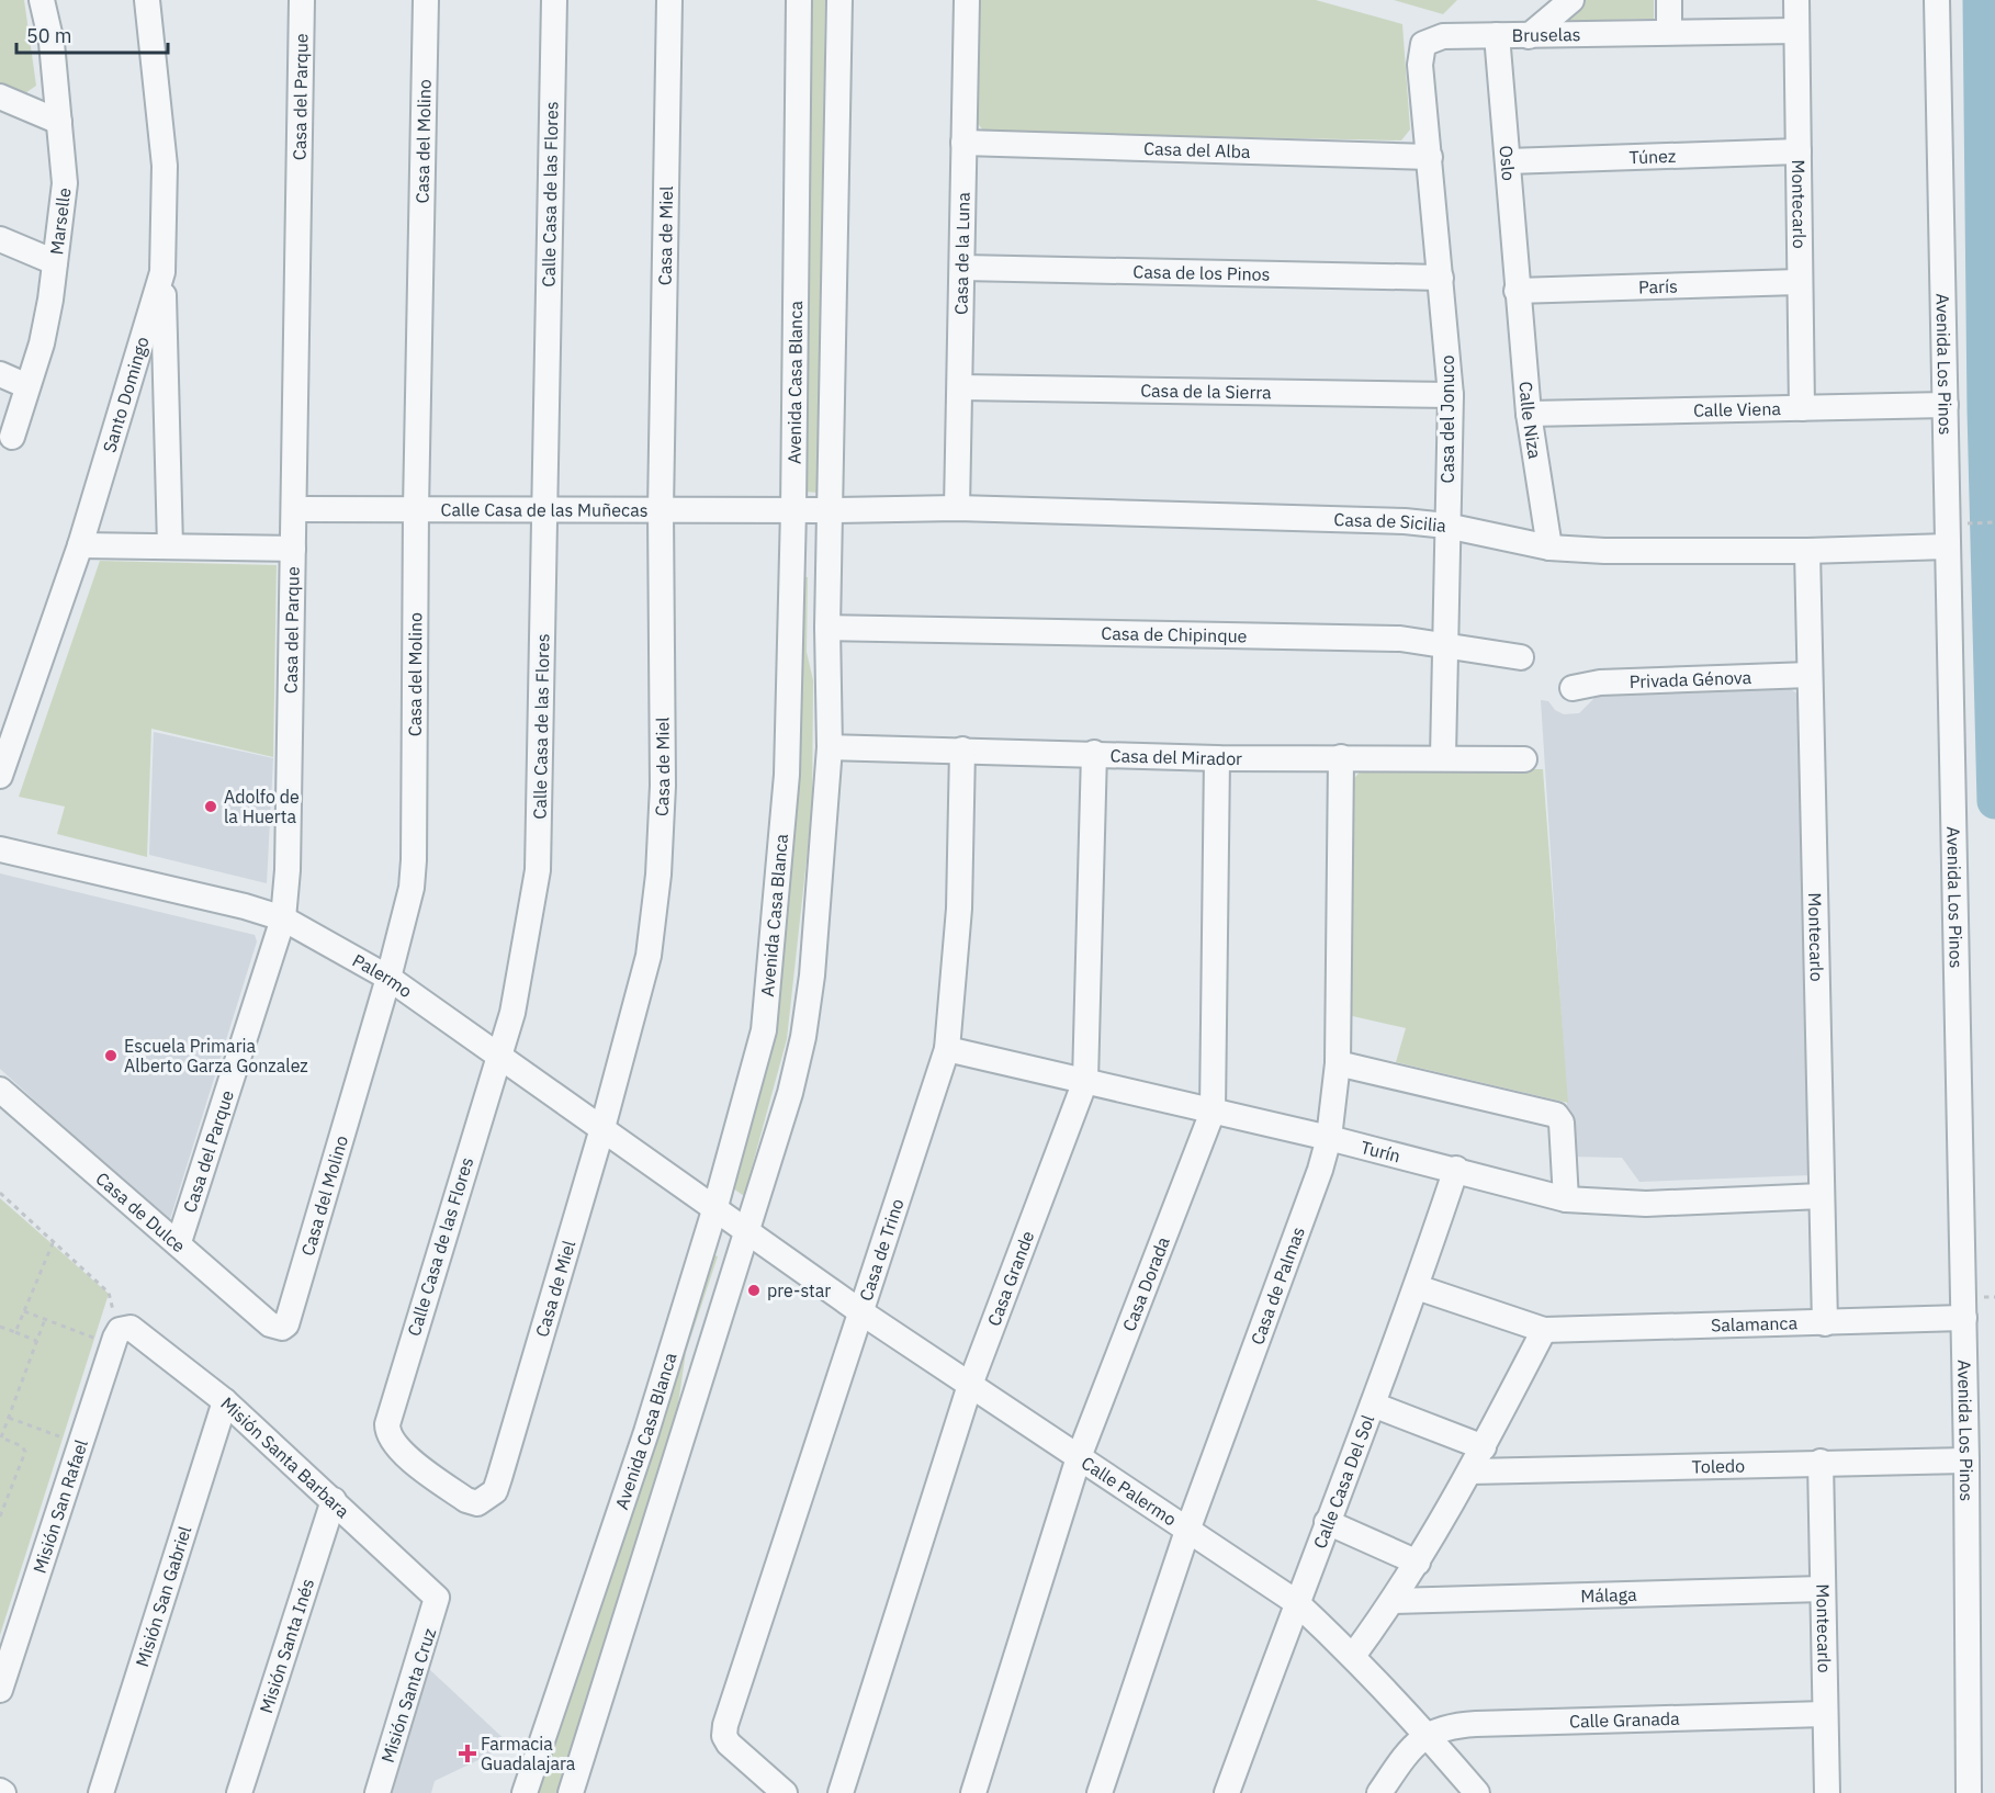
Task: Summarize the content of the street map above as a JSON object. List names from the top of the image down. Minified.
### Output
{"streets":{"street":["Bruselas","Casa del Parque","Casa del Molino","Casa del Alba","Túnez","Oslo","Calle Casa de las Flores","Montecarlo","Marselle","Casa de Miel","Casa de la Luna","Casa de los Pinos","París","Avenida Los Pinos","Avenida Casa Blanca","Casa de la Sierra","Santo Domingo","Calle Viena","Casa del Jonuco","Calle Niza","Calle Casa de las Muñecas","Casa de Sicilia","Casa de Chipinque","Privada Génova","Casa del Mirador","Palermo","Turín","Casa de Dulce","Casa de Trino","Casa Grande","Casa Dorada","Casa de Palmas","Salamanca","Misión Santa Barbara","Toledo","Calle Casa Del Sol","Calle Palermo","Misión San Rafael","Málaga","Misión San Gabriel","Misión Santa Inés","Misión Santa Cruz","Calle Granada"]},"crossings":[["Bruselas","Oslo"],["Bruselas","Montecarlo"],["Bruselas","Casa del Jonuco"],["Casa del Parque","Calle Casa de las Muñecas"],["Casa del Parque","Palermo"],["Casa del Parque","Casa de Dulce"],["Casa del Molino","Calle Casa de las Muñecas"],["Casa del Molino","Palermo"],["Casa del Molino","Casa de Dulce"],["Casa del Alba","Casa de la Luna"],["Casa del Alba","Casa del Jonuco"],["Túnez","Oslo"],["Túnez","Montecarlo"],["Oslo","París"],["Oslo","Calle Niza"],["Calle Casa de las Flores","Casa de Miel"],["Calle Casa de las Flores","Calle Casa de las Muñecas"],["Calle Casa de las Flores","Palermo"],["Montecarlo","París"],["Montecarlo","Calle Viena"],["Montecarlo","Casa de Sicilia"],["Montecarlo","Privada Génova"],["Montecarlo","Turín"],["Montecarlo","Salamanca"],["Montecarlo","Toledo"],["Montecarlo","Málaga"],["Montecarlo","Calle Granada"],["Casa de Miel","Calle Casa de las Muñecas"],["Casa de Miel","Palermo"],["Casa de la Luna","Casa de los Pinos"],["Casa de la Luna","Casa de la Sierra"],["Casa de la Luna","Casa de Sicilia"],["Casa de los Pinos","Casa del Jonuco"],["París","Calle Niza"],["Avenida Los Pinos","Calle Viena"],["Avenida Los Pinos","Casa de Sicilia"],["Avenida Los Pinos","Salamanca"],["Avenida Los Pinos","Toledo"],["Avenida Casa Blanca","Calle Casa de las Muñecas"],["Avenida Casa Blanca","Casa de Sicilia"],["Avenida Casa Blanca","Casa de Chipinque"],["Avenida Casa Blanca","Casa del Mirador"],["Avenida Casa Blanca","Palermo"],["Avenida Casa Blanca","Calle Palermo"],["Casa de la Sierra","Casa del Jonuco"],["Calle Viena","Calle Niza"],["Casa del Jonuco","Casa de Sicilia"],["Casa del Jonuco","Casa de Chipinque"],["Casa del Jonuco","Casa del Mirador"],["Calle Niza","Casa de Sicilia"],["Calle Casa de las Muñecas","Casa de Sicilia"],["Casa del Mirador","Casa de Trino"],["Casa del Mirador","Casa Grande"],["Casa del Mirador","Casa Dorada"],["Casa del Mirador","Casa de Palmas"],["Palermo","Calle Palermo"],["Turín","Casa de Trino"],["Turín","Casa Grande"],["Turín","Casa Dorada"],["Turín","Casa de Palmas"],["Turín","Calle Casa Del Sol"],["Casa de Trino","Calle Palermo"],["Casa Grande","Calle Palermo"],["Casa Dorada","Calle Palermo"],["Casa de Palmas","Calle Palermo"],["Salamanca","Calle Casa Del Sol"],["Misión Santa Barbara","Misión San Rafael"],["Misión Santa Barbara","Misión San Gabriel"],["Misión Santa Barbara","Misión Santa Inés"],["Misión Santa Barbara","Misión Santa Cruz"],["Calle Casa Del Sol","Calle Palermo"],["Calle Palermo","Calle Granada"]],"places":{"other":["Adolfo de la Huerta","Escuela Primaria Alberto Garza Gonzalez","pre-star"],"health":["Farmacia Guadalajara"]},"scale_bar":"50 m"}
